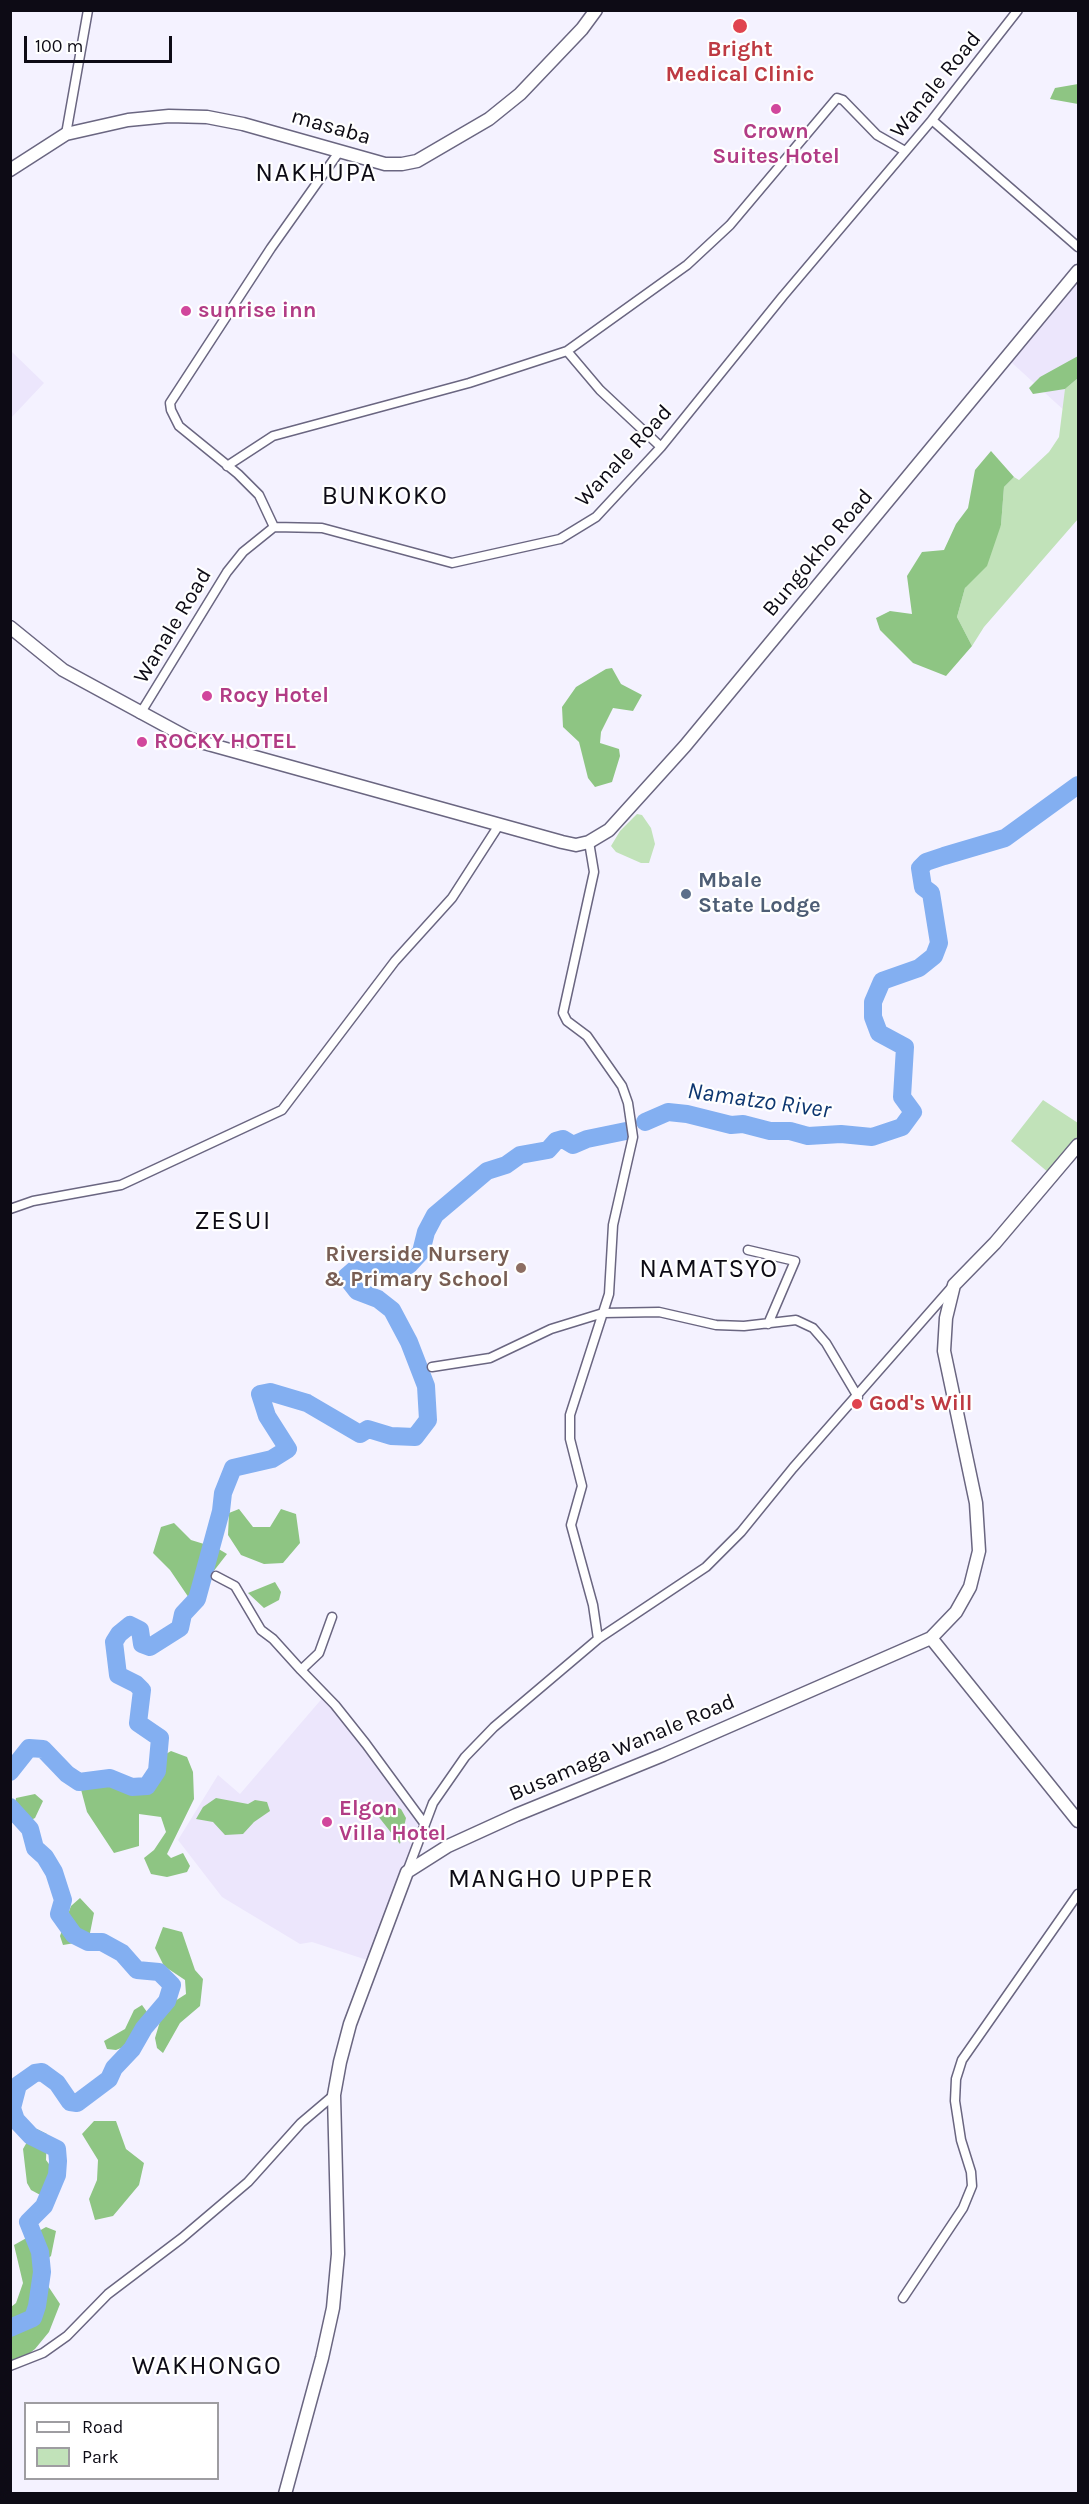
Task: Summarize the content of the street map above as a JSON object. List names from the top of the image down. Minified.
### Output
{"streets":{"street":["Wanale Road","masaba","Bungokho Road","Busamaga Wanale Road"]},"districts":["NAKHUPA","BUNKOKO","ZESUI","NAMATSYO","MANGHO UPPER","WAKHONGO"],"water":["Namatzo River"],"places":["Bright Medical Clinic","Crown Suites Hotel","sunrise inn","Rocy Hotel","ROCKY HOTEL","Mbale State Lodge","Riverside Nursery & Primary School","God's Will","Elgon Villa Hotel"],"legend":["Road","Park"],"scale_bar":"100 m"}
